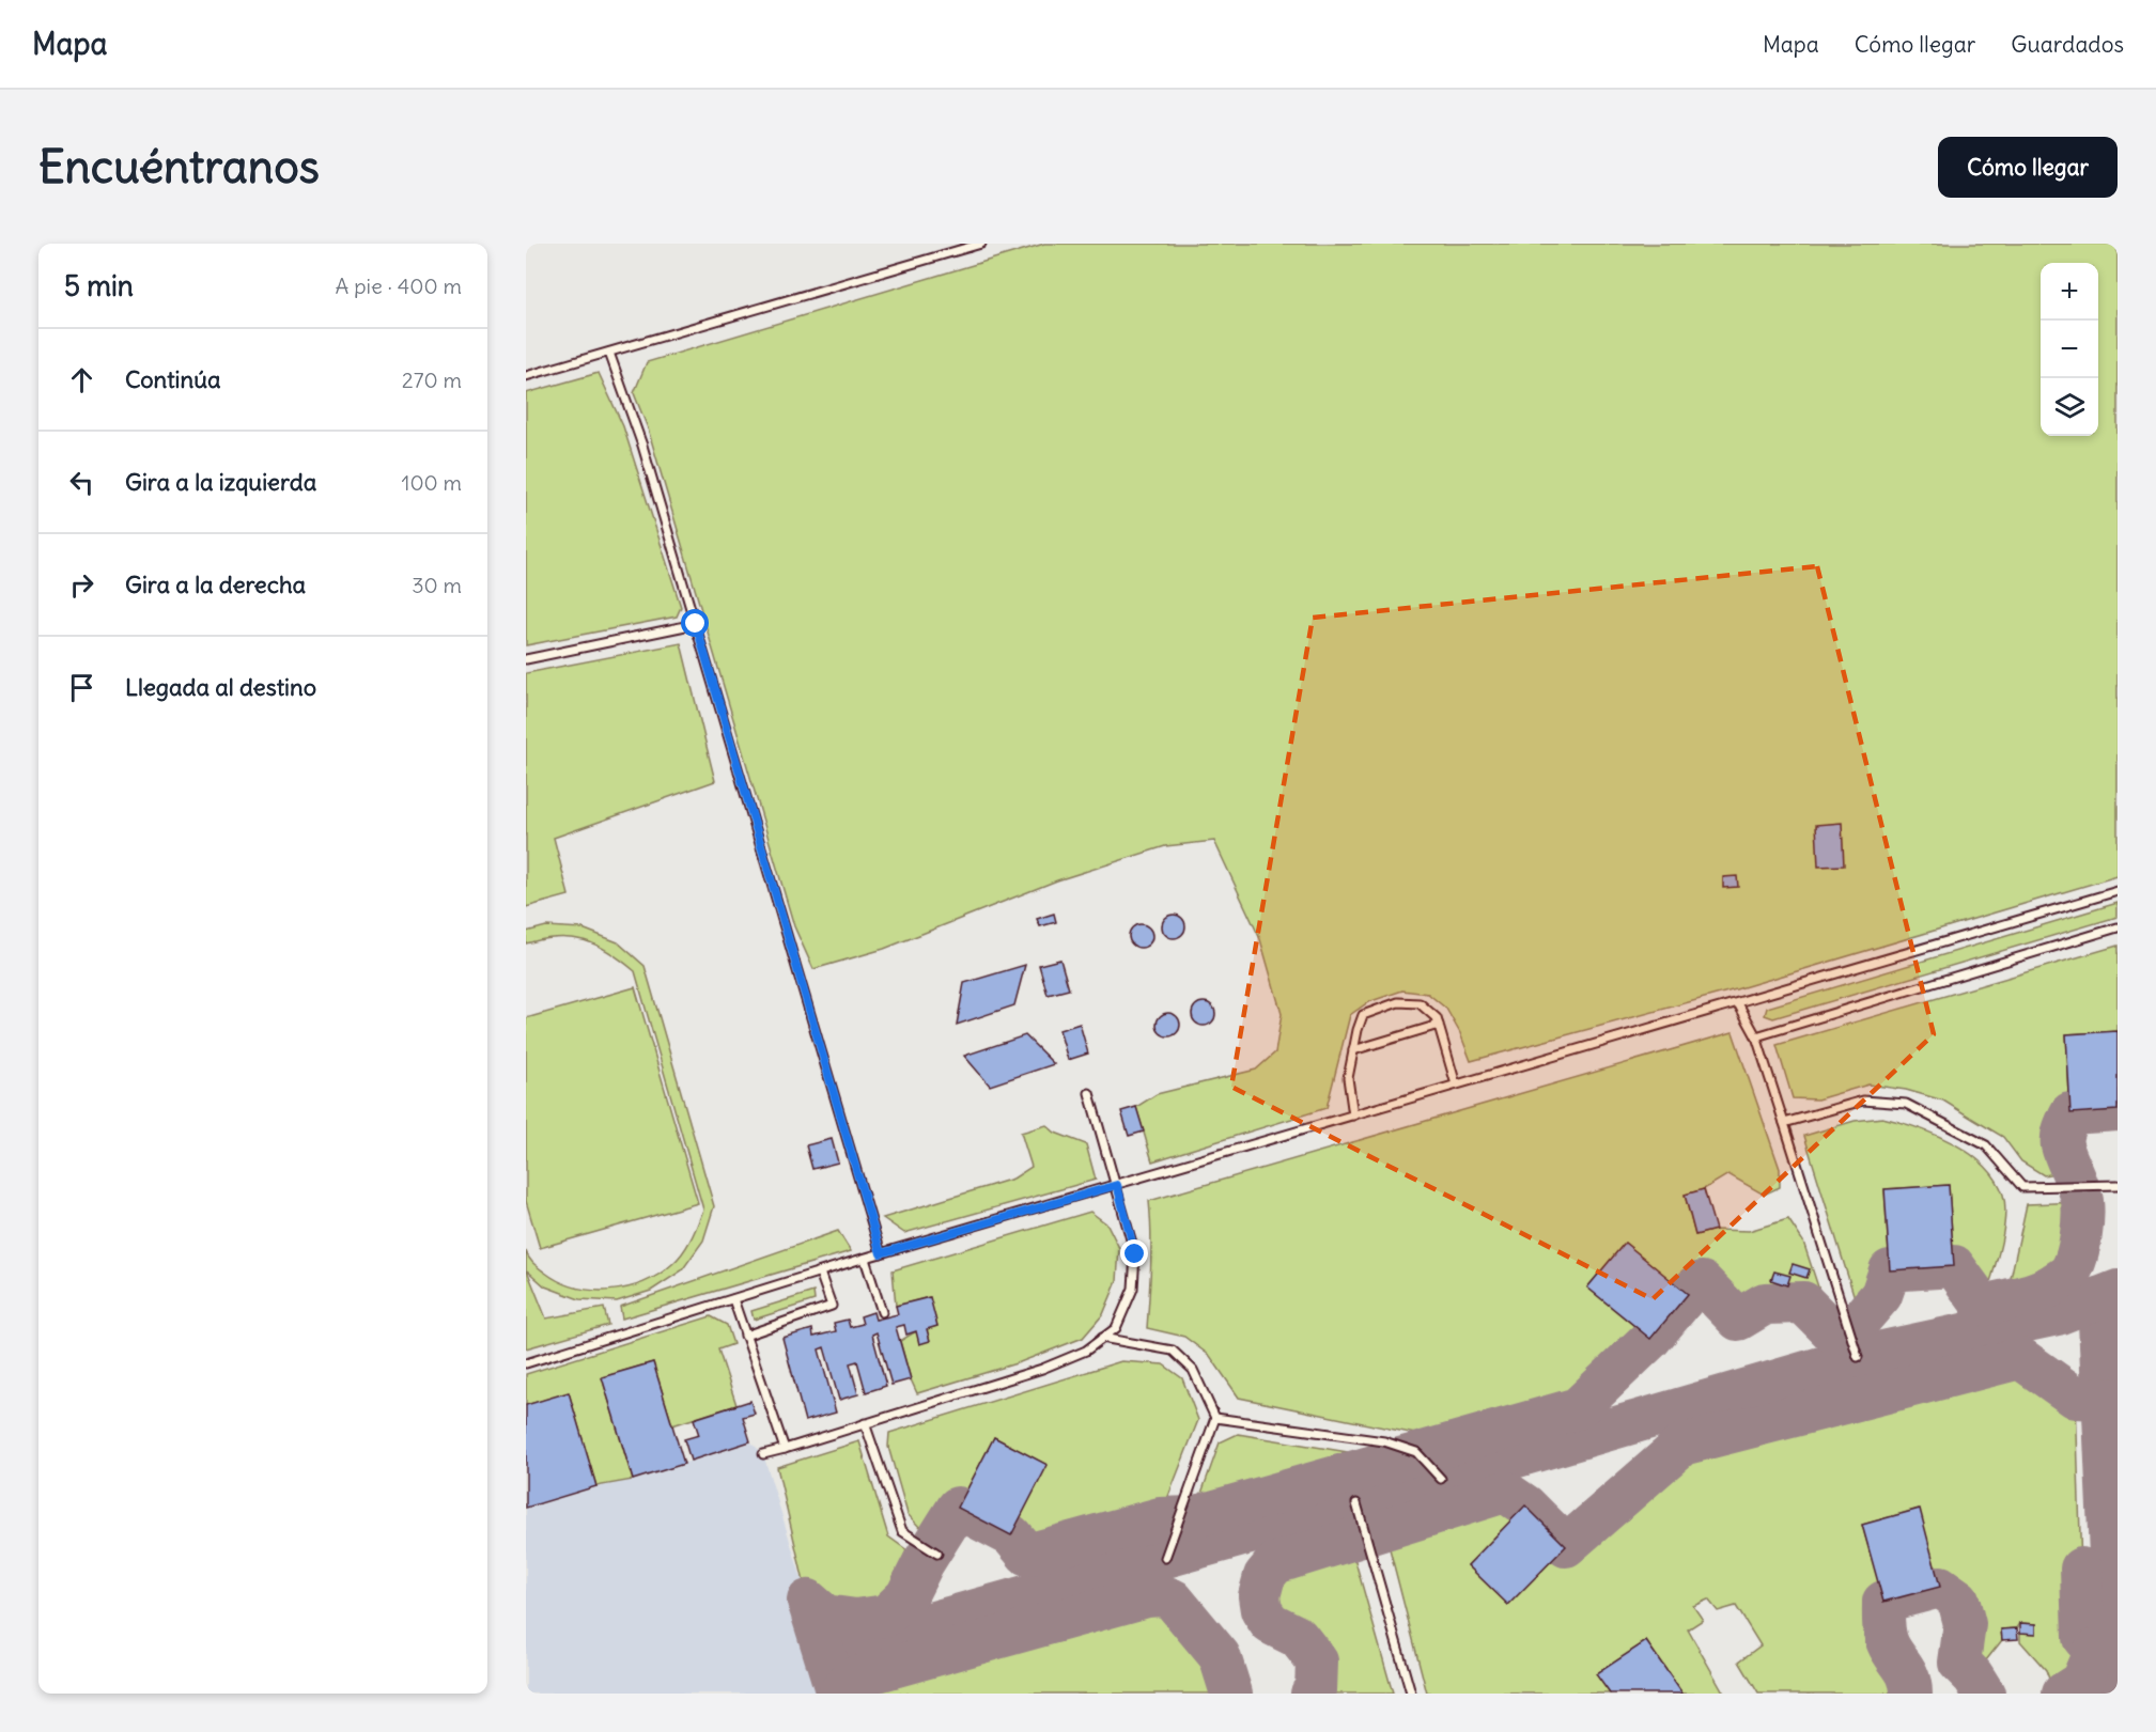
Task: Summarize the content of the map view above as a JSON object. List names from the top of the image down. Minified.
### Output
{"page":{"header":"Mapa","nav":["Mapa","Cómo llegar","Guardados"],"buttons":"Cómo llegar","title":"Encuéntranos","heading":["5 min","A pie · 400 m"],"map_buttons":["+","−"],"list":[["Continúa","270 m"],["Gira a la izquierda","100 m"],["Gira a la derecha","30 m"],"Llegada al destino"]}}
